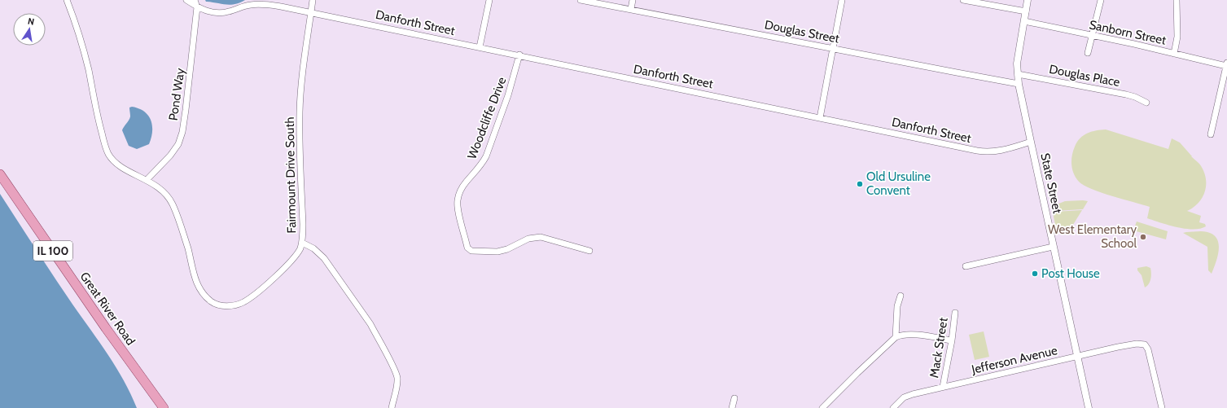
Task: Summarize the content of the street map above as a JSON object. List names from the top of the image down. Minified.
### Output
{"streets":{"main road":["IL 100","Great River Road"],"street":["Danforth Street","Douglas Street","Sanborn Street","Douglas Place","Pond Way","Woodcliffe Drive","Fairmount Drive South","State Street","Mack Street","Jefferson Avenue"]},"crossings":[["Danforth Street","Pond Way"],["Danforth Street","Woodcliffe Drive"],["Danforth Street","Fairmount Drive South"],["Danforth Street","State Street"],["Douglas Street","State Street"],["Sanborn Street","State Street"],["Douglas Place","State Street"],["Pond Way","Fairmount Drive South"],["State Street","Jefferson Avenue"],["Mack Street","Jefferson Avenue"]],"places":["Old Ursuline Convent","West Elementary School","Post House"],"north":"top"}
